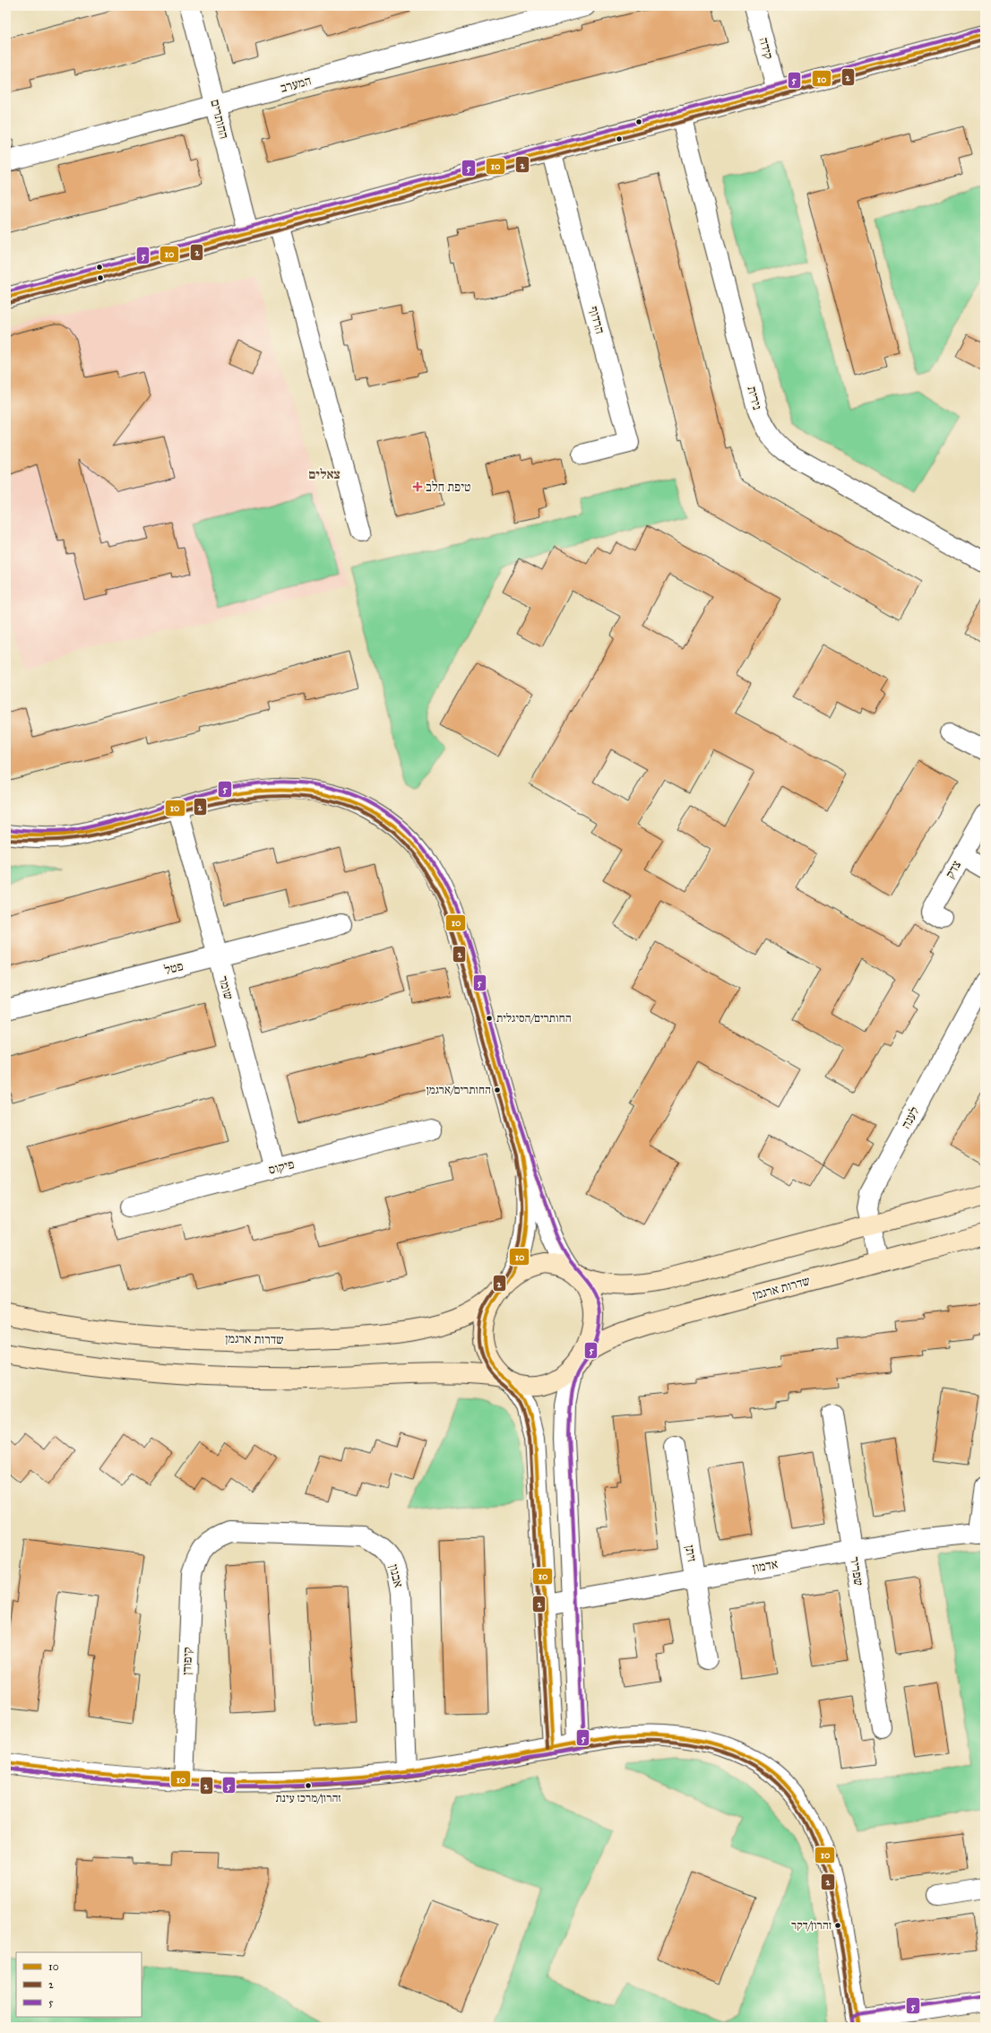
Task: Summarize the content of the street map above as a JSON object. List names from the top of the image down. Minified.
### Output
{"streets":{"street":["קידה","המערב","החותרים","הרדוף","נירית","צדק","פטל","שומר","לענה","פיקוס","שדרות ארגמן","זיתן","אדמון","שפריר","אבנון","קיפודן"]},"crossings":[["המערב","החותרים"],["פטל","שומר"],["שומר","פיקוס"],["לענה","שדרות ארגמן"],["זיתן","אדמון"],["אדמון","שפריר"],["אבנון","קיפודן"]],"districts":["צאלים"],"places":{"health":["טיפת חלב"],"other":["החותרים/הסיגלית","החותרים/ארגמן","זהרון/מרכז עינת","זהרון/דקר"]},"lines":["transit line 5","transit line 10","transit line 2"],"legend":["10","2","5"]}
